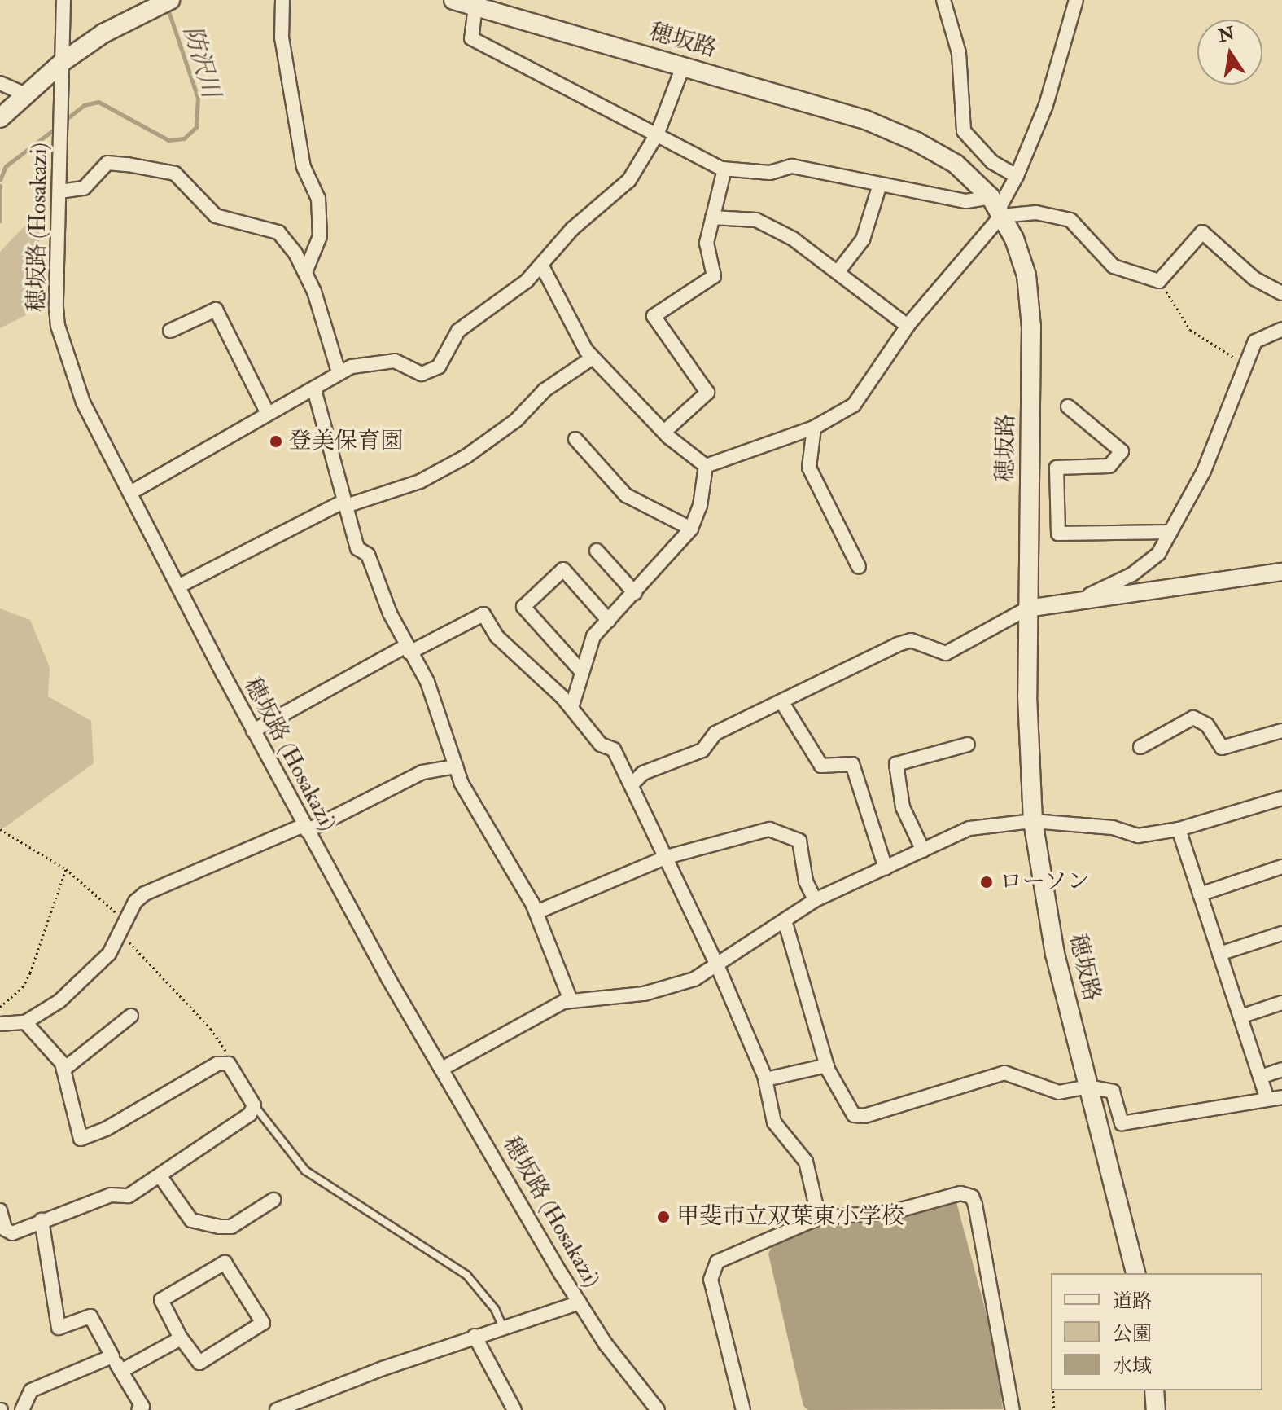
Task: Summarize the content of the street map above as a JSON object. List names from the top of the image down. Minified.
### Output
{"streets":{"main road":["穂坂路"],"street":["穂坂路 (Hosakazi)"]},"water":["防沢川"],"places":["登美保育園","ローソン","甲斐市立双葉東小学校"],"legend":["道路","公園","水域"],"north":"top"}
